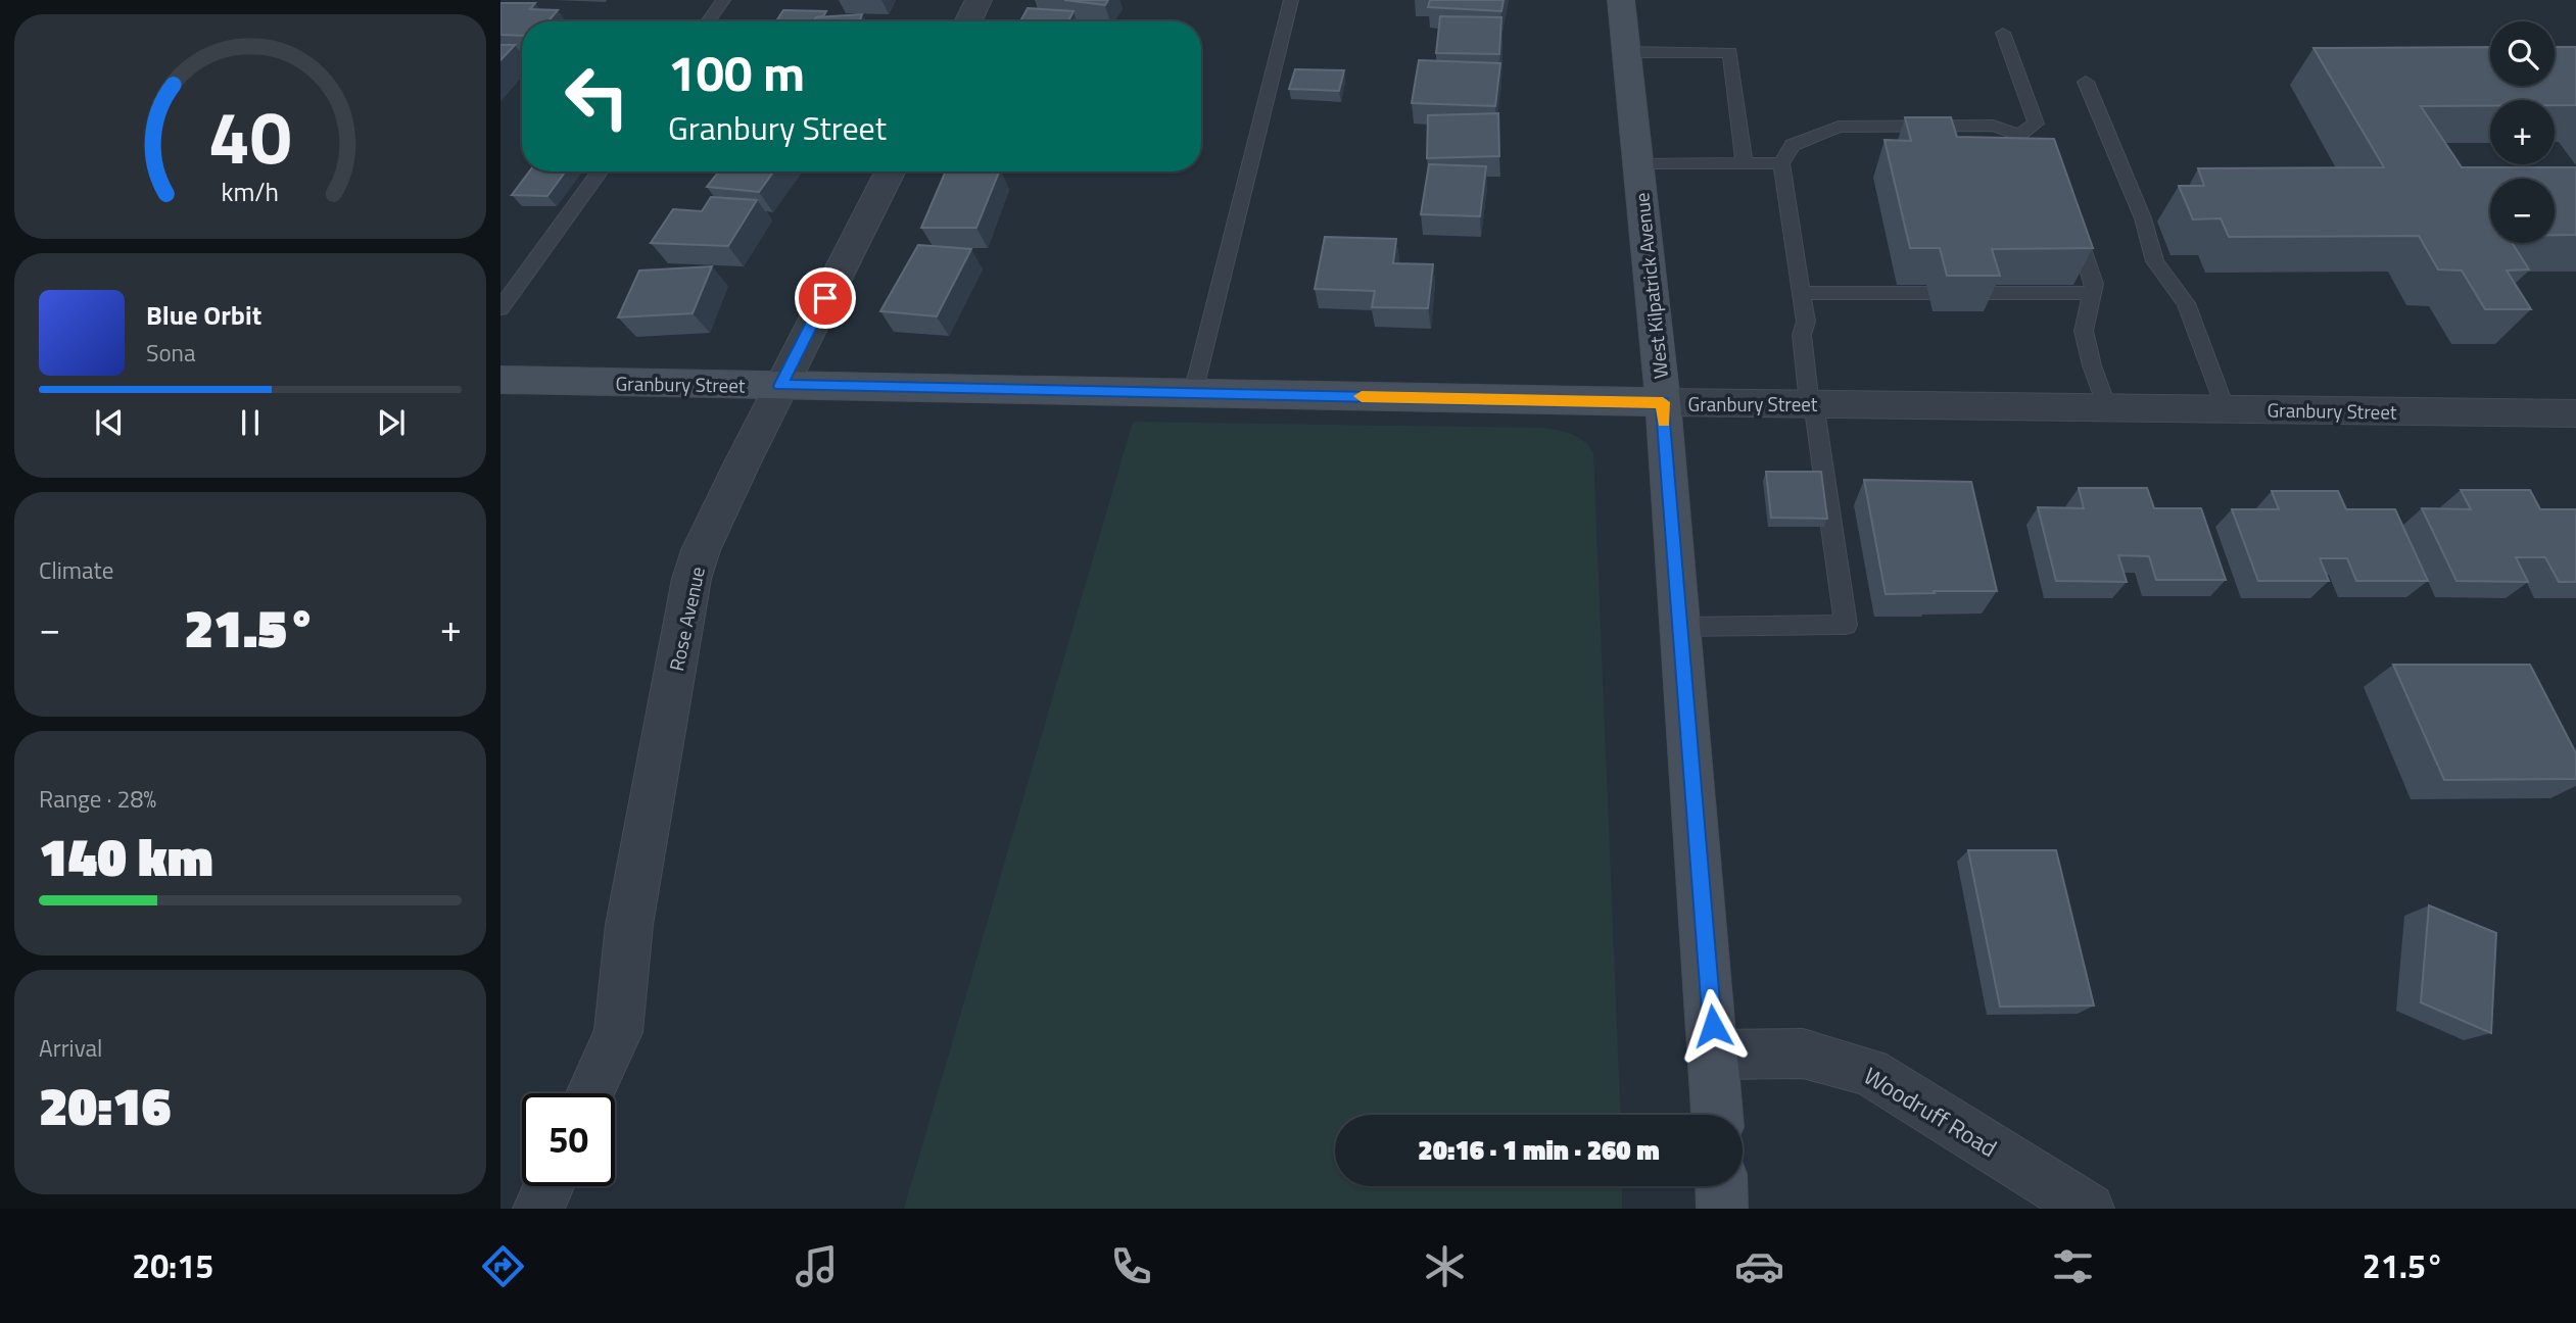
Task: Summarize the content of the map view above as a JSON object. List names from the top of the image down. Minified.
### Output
{"streets":{"main road":["West Kilpatrick Avenue","Granbury Street"],"street":["Rose Avenue","Woodruff Road"]},"crossings":[["West Kilpatrick Avenue","Granbury Street"],["West Kilpatrick Avenue","Woodruff Road"],["Granbury Street","Rose Avenue"]],"page":{"map_buttons":["+","−"],"turn":["100 m","Granbury Street"],"song":["Blue Orbit","Sona"],"tile":["Climate",["Range · 28%","140 km"],["Arrival","20:16"]],"heat":["−","21.5°","+"],"limit":"50","trip":"20:16 · 1 min · 260 m","tabs":["20:15","21.5°"],"gauge":["40","km/h"]}}
